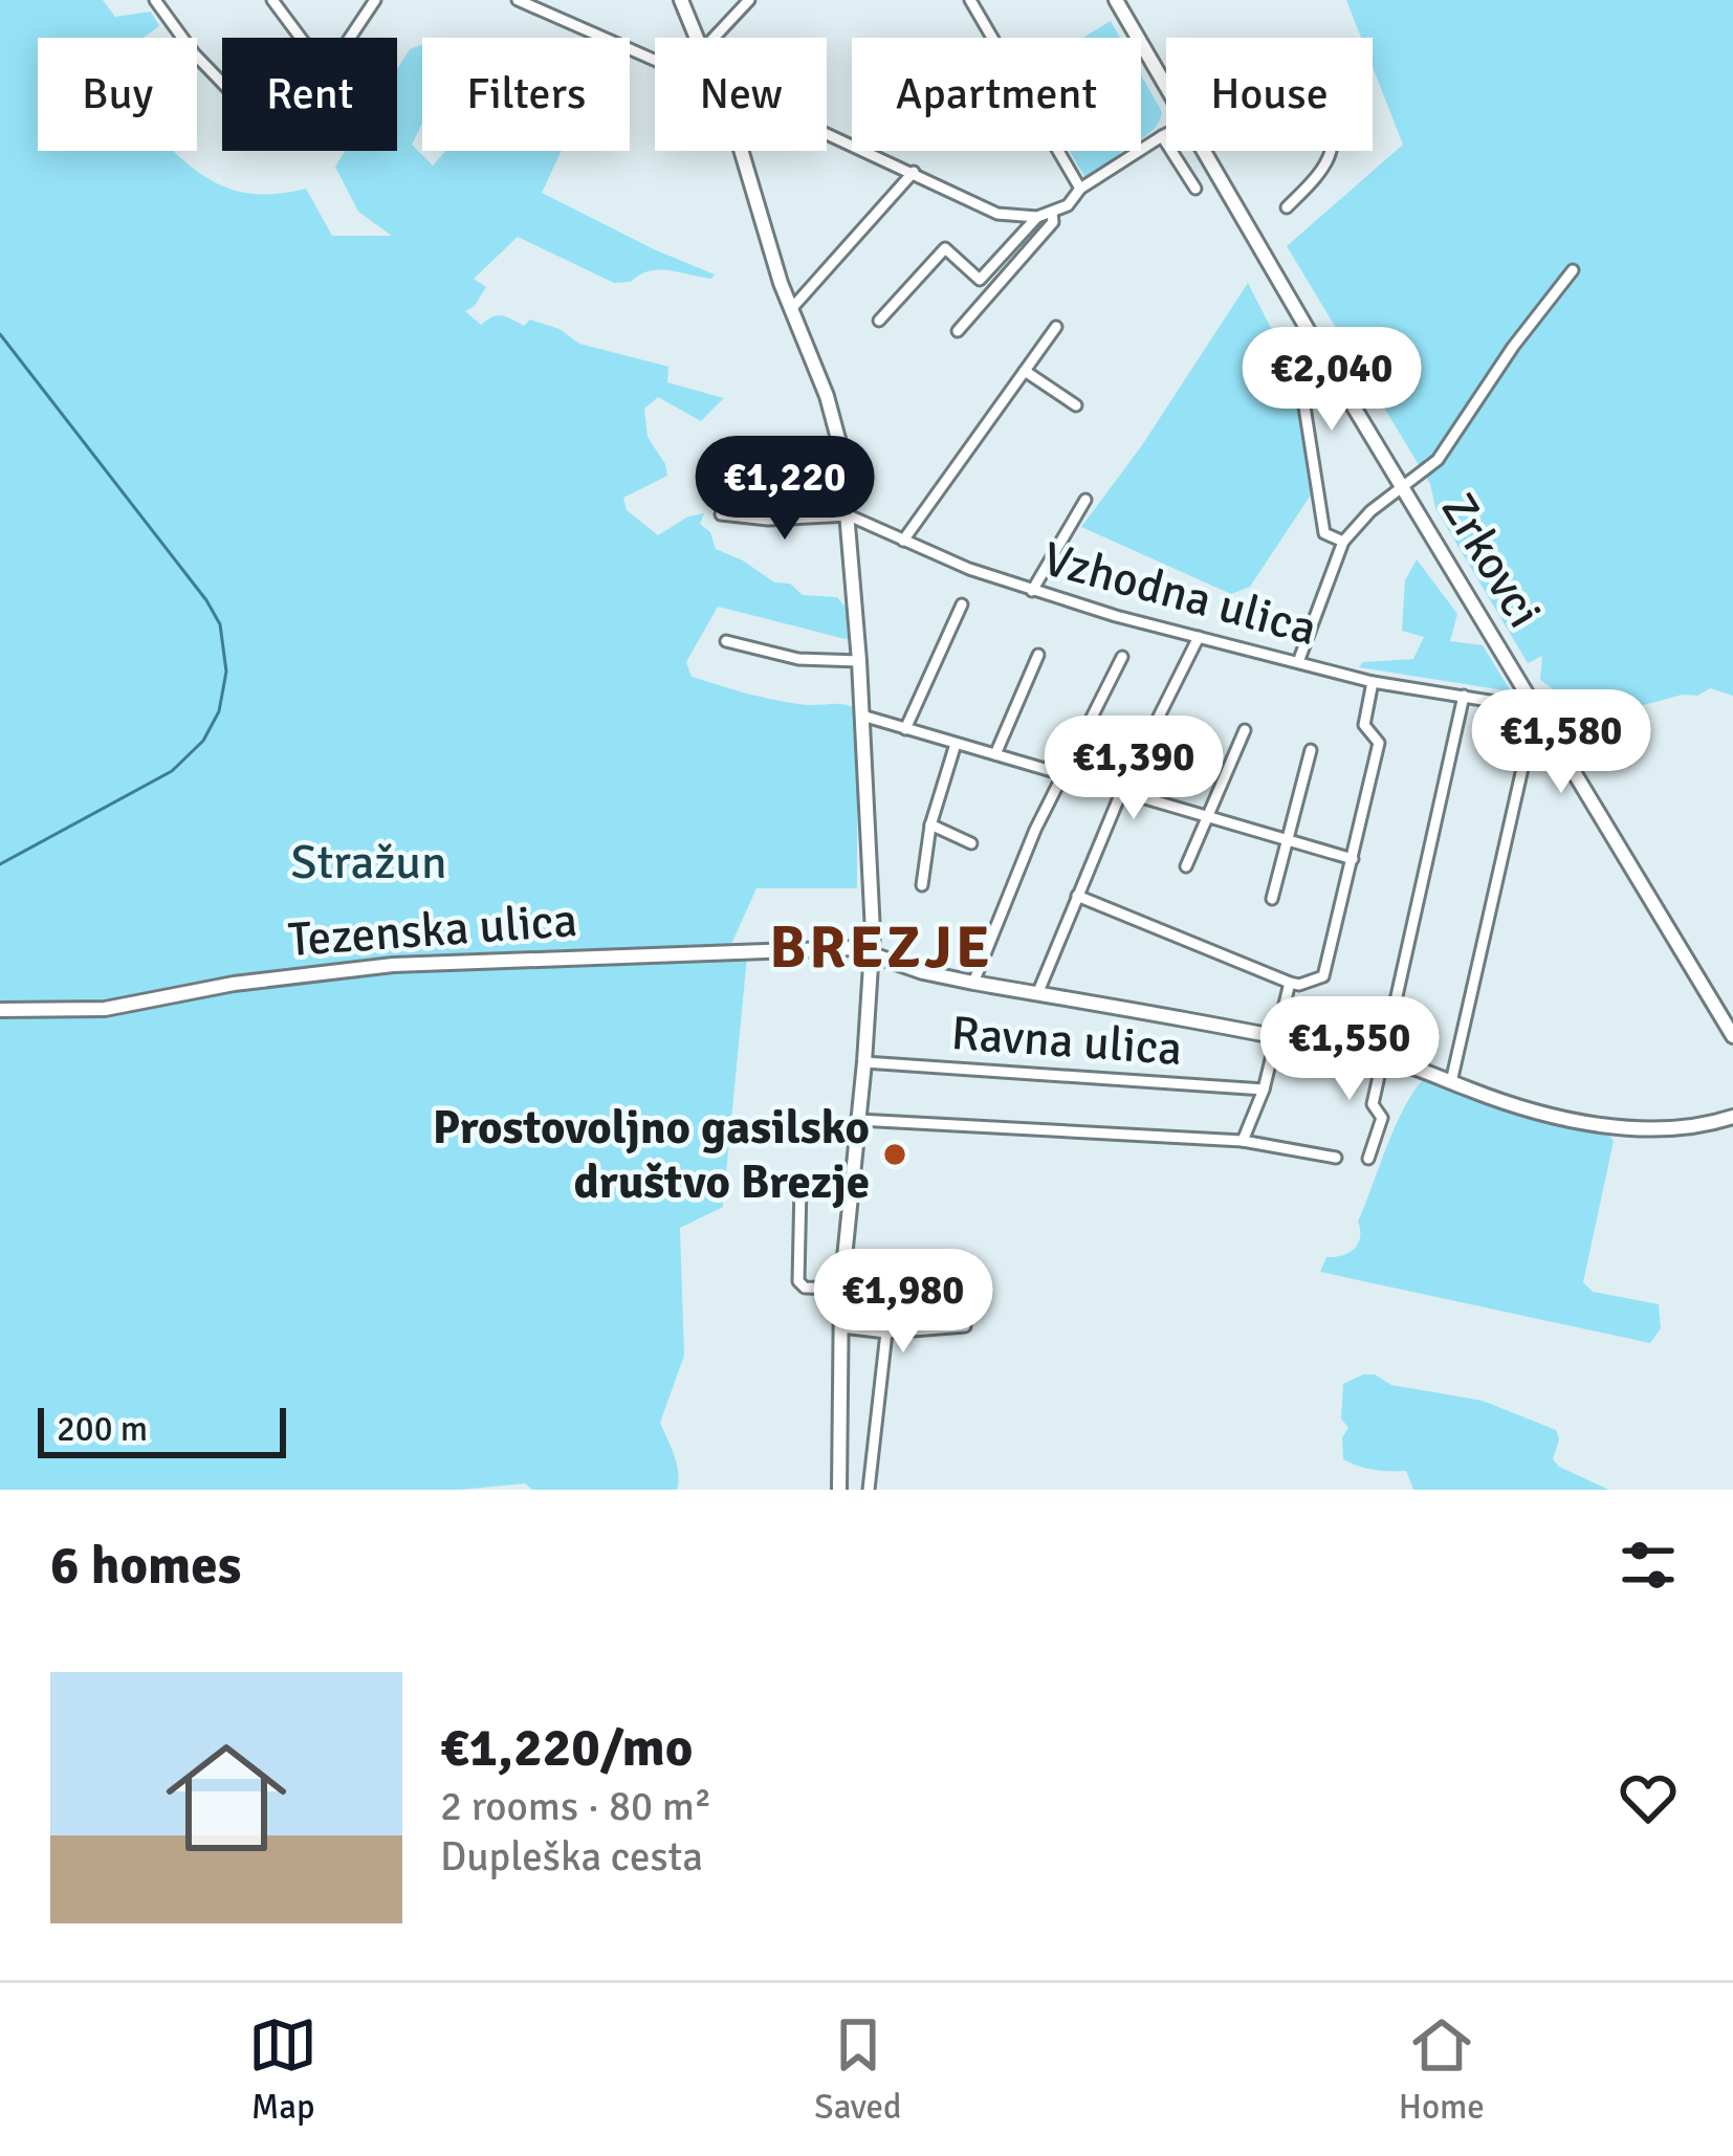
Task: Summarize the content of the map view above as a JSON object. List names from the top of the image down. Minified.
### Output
{"streets":{"street":["Zrkovci","Vzhodna ulica","Tezenska ulica","Ravna ulica"]},"crossings":[["Vzhodna ulica","Tezenska ulica"]],"districts":["BREZJE"],"parks":["Stražun"],"places":["Prostovoljno gasilsko društvo Brezje"],"scale_bar":"200 m","page":{"chip":["Buy","Rent","Filters","New","Apartment","House"],"price":["€2,040","€1,220","€1,580","€1,390","€1,550","€1,980"],"scale":"200 m","heading":"6 homes","list":[{"name":"€1,220/mo","note":"2 rooms · 80 m² · Dupleška cesta"}],"tabs":["Map","Saved","Home"]}}
